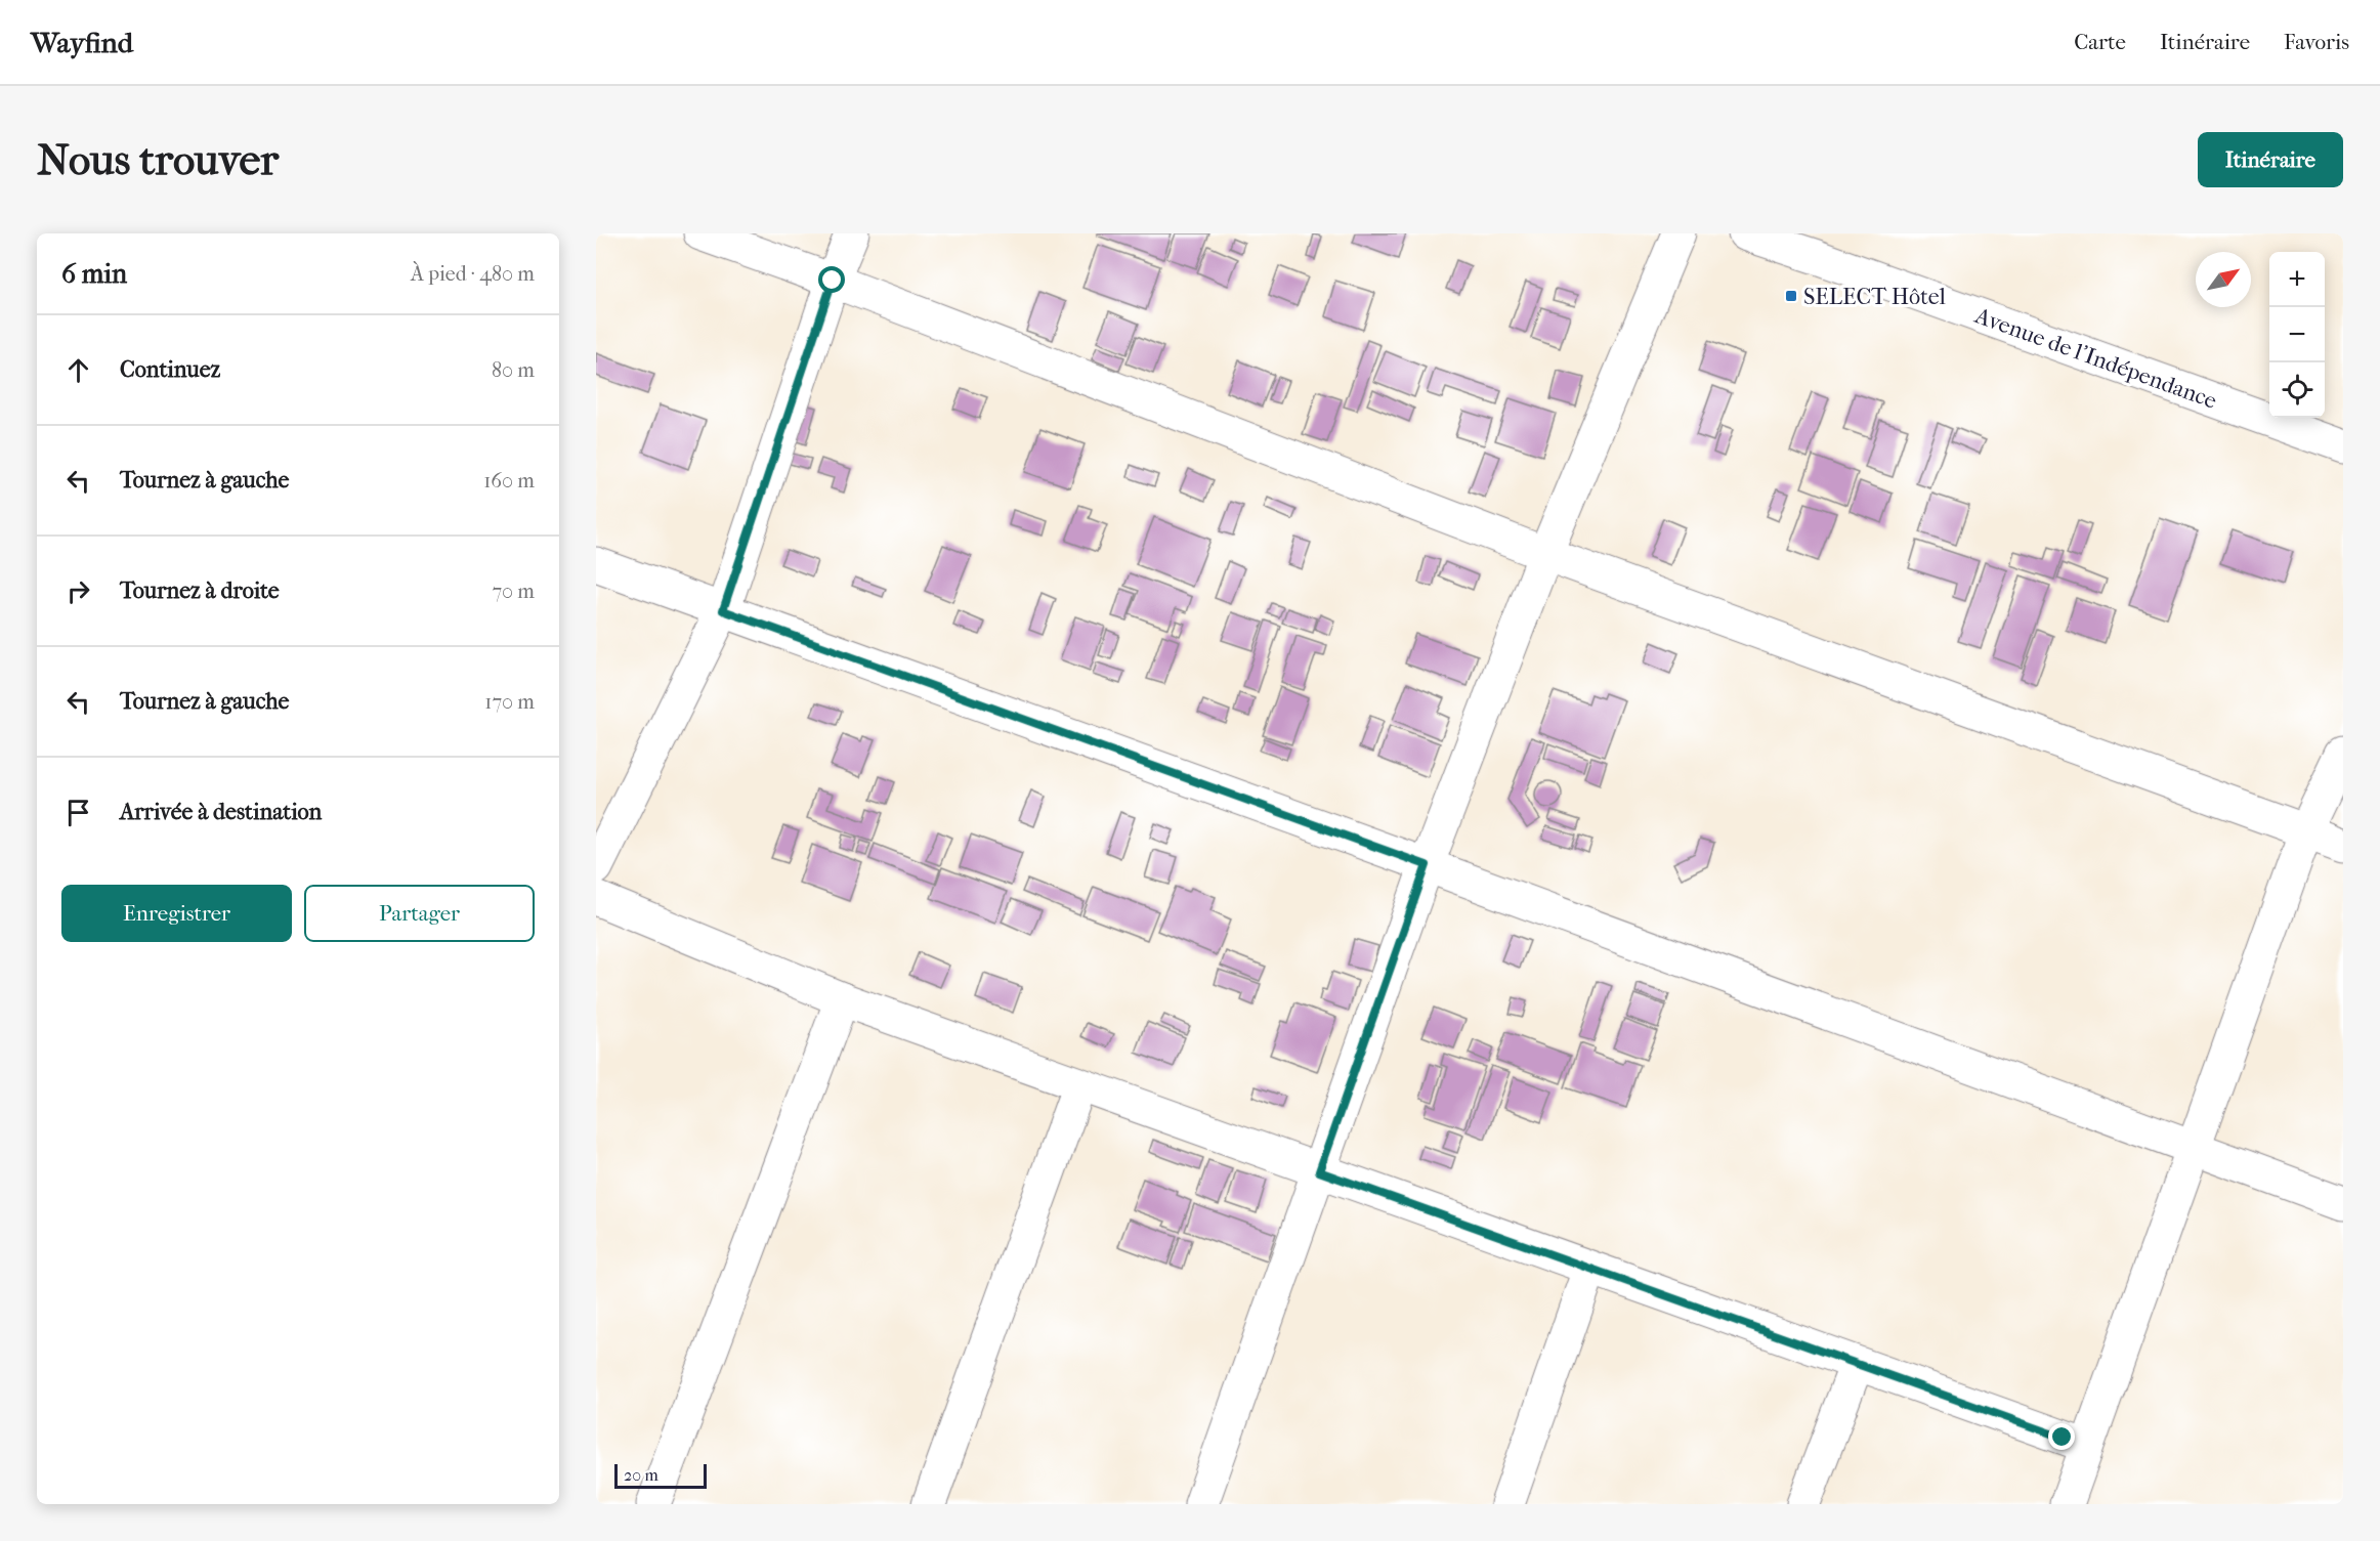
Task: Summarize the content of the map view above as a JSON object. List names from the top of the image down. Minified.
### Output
{"streets":{"main road":["Avenue de l'Indépendance"]},"places":{"transit":["SELECT Hôtel"]},"scale_bar":"20 m","north":"top right","page":{"header":"Wayfind","nav":["Carte","Itinéraire","Favoris"],"buttons":["Itinéraire",["Enregistrer","Partager"]],"title":"Nous trouver","heading":["6 min","À pied · 480 m"],"map_buttons":["+","−"],"list":[["Continuez","80 m"],["Tournez à gauche","160 m"],["Tournez à droite","70 m"],["Tournez à gauche","170 m"],"Arrivée à destination"],"scale":"20 m"}}
